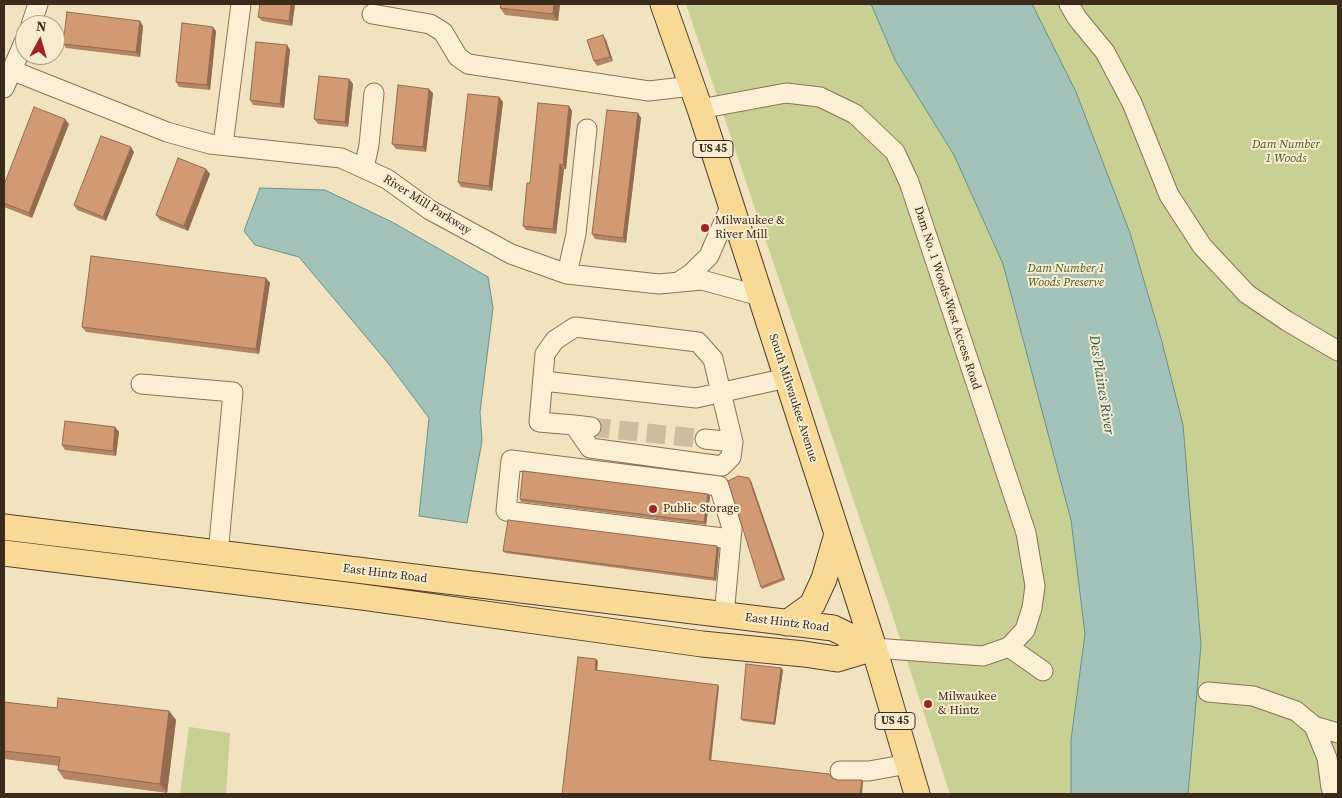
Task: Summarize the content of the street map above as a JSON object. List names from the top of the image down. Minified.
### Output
{"streets":{"main road":["US 45","South Milwaukee Avenue","East Hintz Road"],"street":["River Mill Parkway","Dam No. 1 Woods-West Access Road"]},"crossings":[["River Mill Parkway","South Milwaukee Avenue"],["Dam No. 1 Woods-West Access Road","South Milwaukee Avenue"],["South Milwaukee Avenue","East Hintz Road"]],"water":["Des Plaines River"],"parks":["Dam Number 1 Woods","Dam Number 1 Woods Preserve"],"places":["Milwaukee & River Mill","Public Storage","Milwaukee & Hintz"],"north":"top"}
